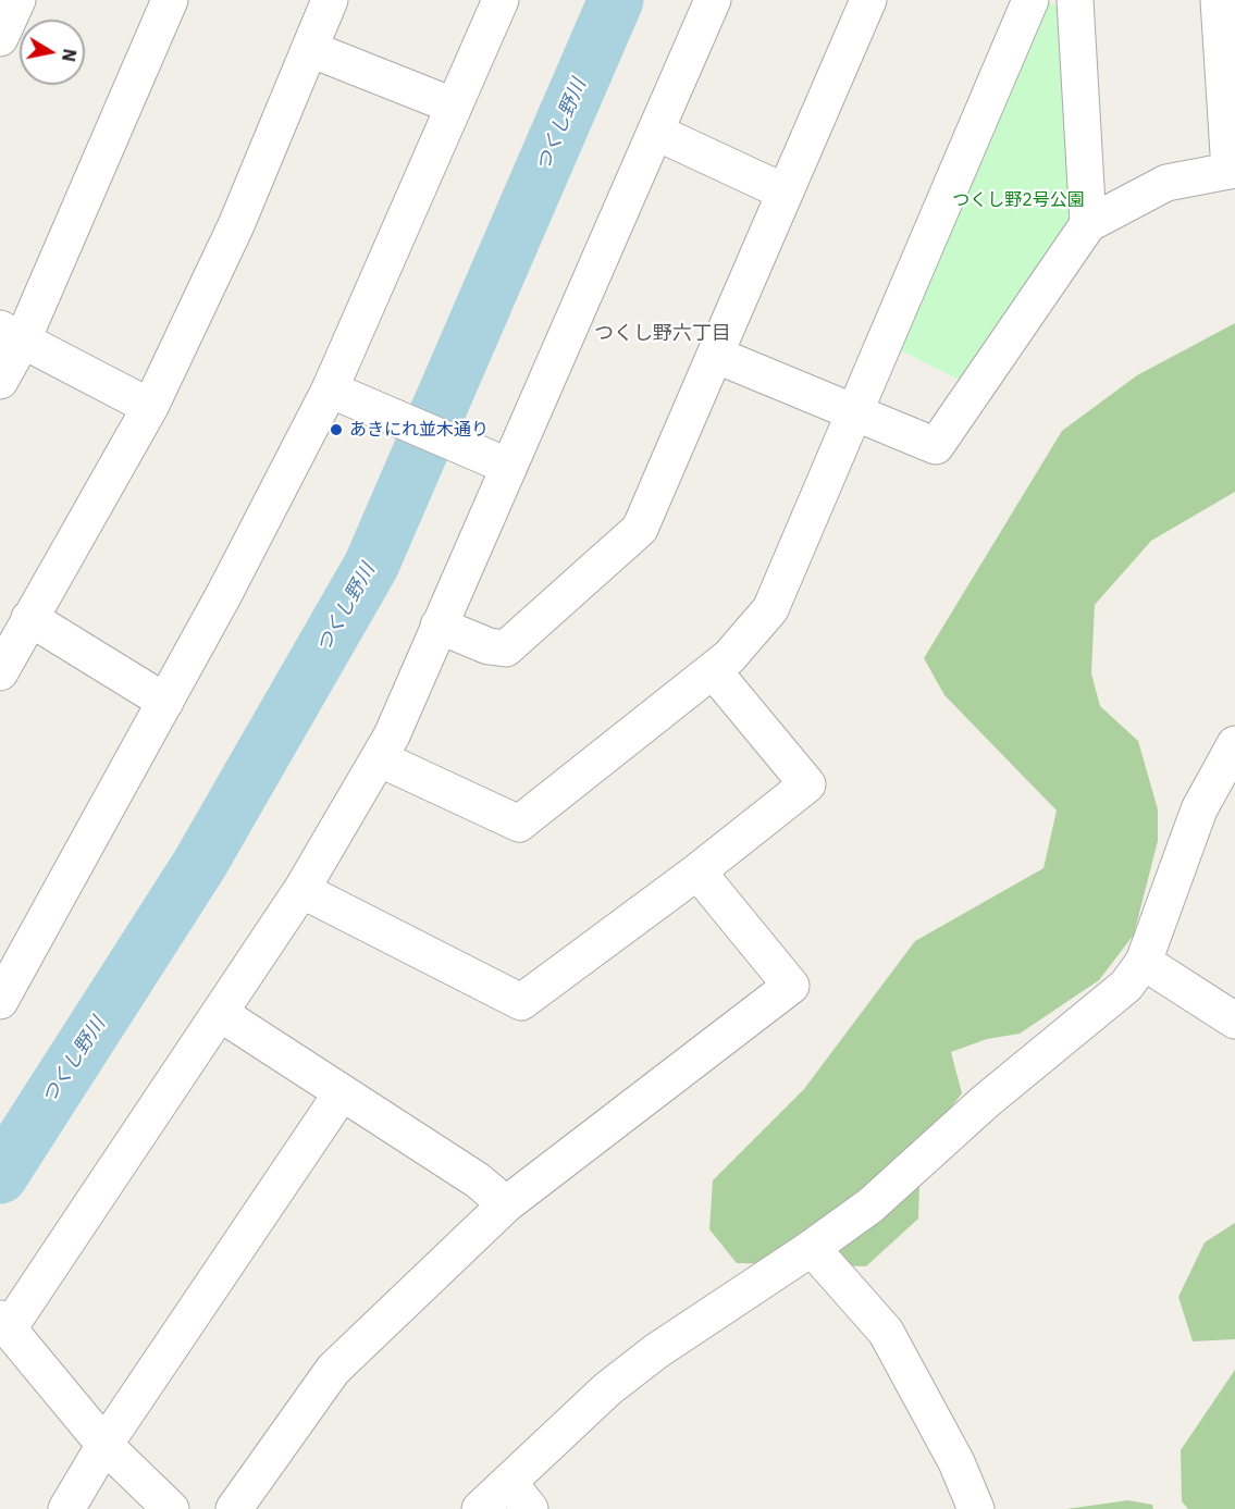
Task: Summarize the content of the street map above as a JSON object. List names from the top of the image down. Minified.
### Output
{"districts":["つくし野六丁目"],"water":["つくし野川"],"parks":["つくし野2号公園"],"places":["あきにれ並木通り"],"north":"right"}
